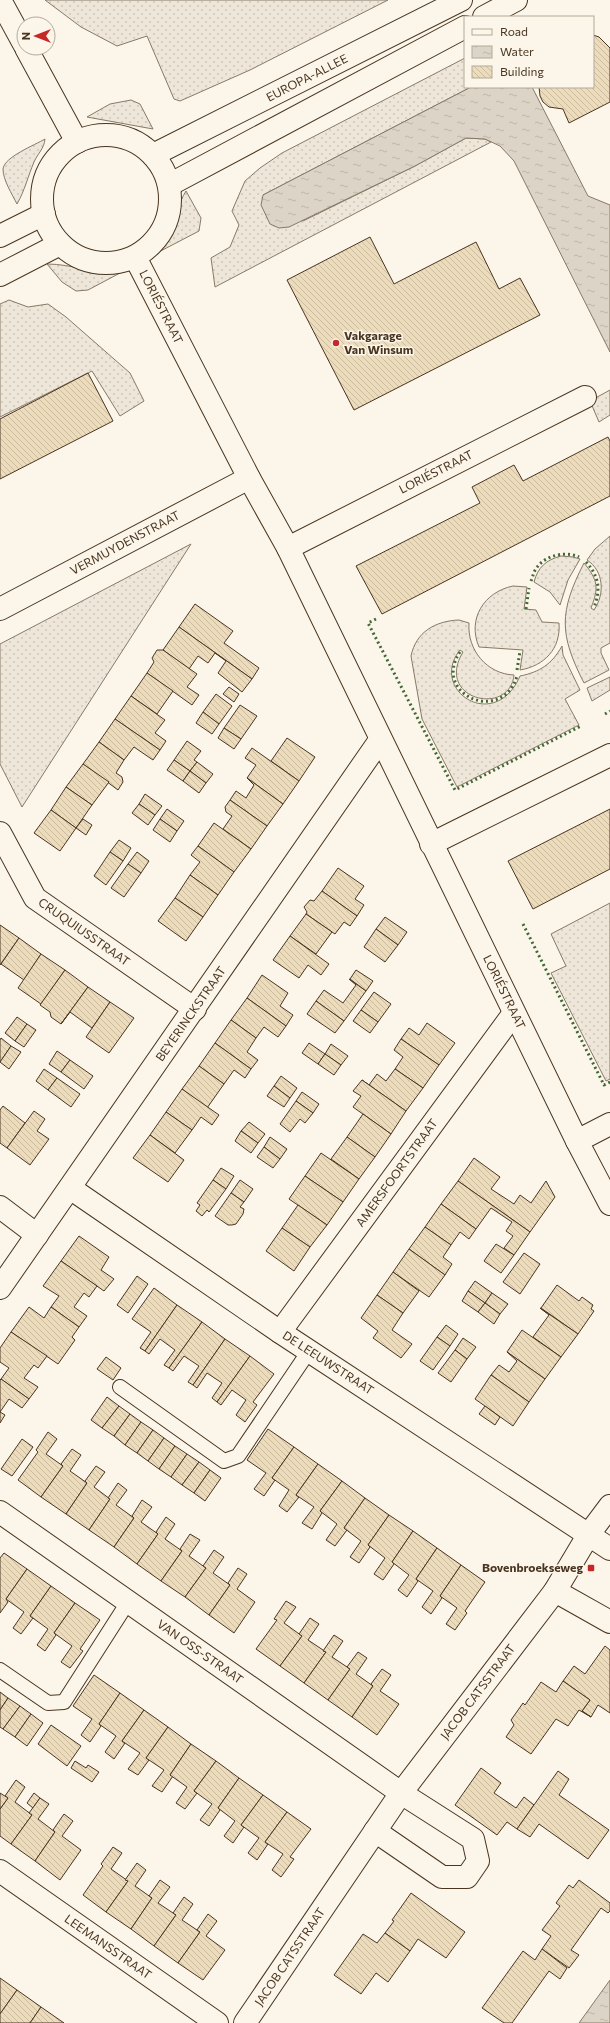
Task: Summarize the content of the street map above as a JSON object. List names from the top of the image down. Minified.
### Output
{"streets":{"street":["EUROPA-ALLEE","LORIÉSTRAAT","VERMUYDENSTRAAT","CRUQUIUSSTRAAT","BEYERINCKSTRAAT","AMERSFOORTSTRAAT","DE LEEUWSTRAAT","VAN OSS-STRAAT","JACOB CATSSTRAAT","LEEMANSSTRAAT"]},"crossings":[["EUROPA-ALLEE","LORIÉSTRAAT"],["LORIÉSTRAAT","VERMUYDENSTRAAT"],["LORIÉSTRAAT","BEYERINCKSTRAAT"],["LORIÉSTRAAT","AMERSFOORTSTRAAT"],["CRUQUIUSSTRAAT","BEYERINCKSTRAAT"],["BEYERINCKSTRAAT","DE LEEUWSTRAAT"],["AMERSFOORTSTRAAT","DE LEEUWSTRAAT"],["DE LEEUWSTRAAT","JACOB CATSSTRAAT"],["VAN OSS-STRAAT","JACOB CATSSTRAAT"]],"places":{"other":["Vakgarage Van Winsum"],"transit":["Bovenbroekseweg"]},"legend":["Road","Water","Building"],"north":"left"}
